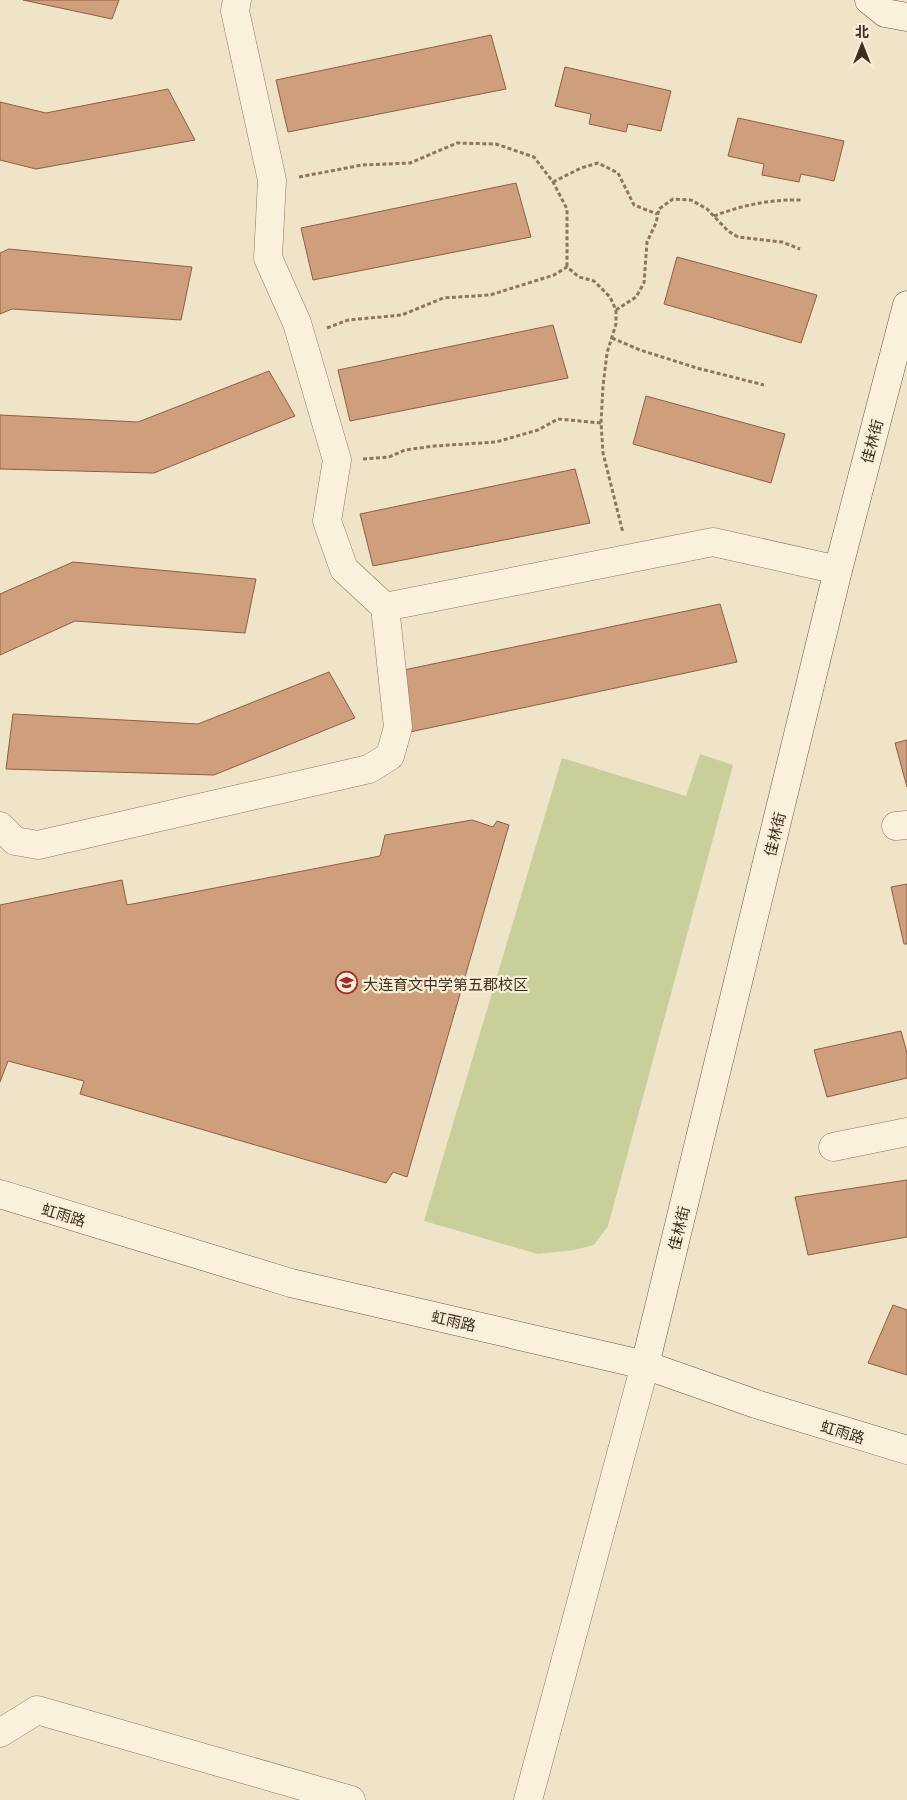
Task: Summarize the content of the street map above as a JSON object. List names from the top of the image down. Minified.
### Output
{"streets":{"street":["佳林街","虹雨路"]},"crossings":[["佳林街","虹雨路"]],"places":{"school or university":["大连育文中学第五郡校区"]},"north":"top"}
